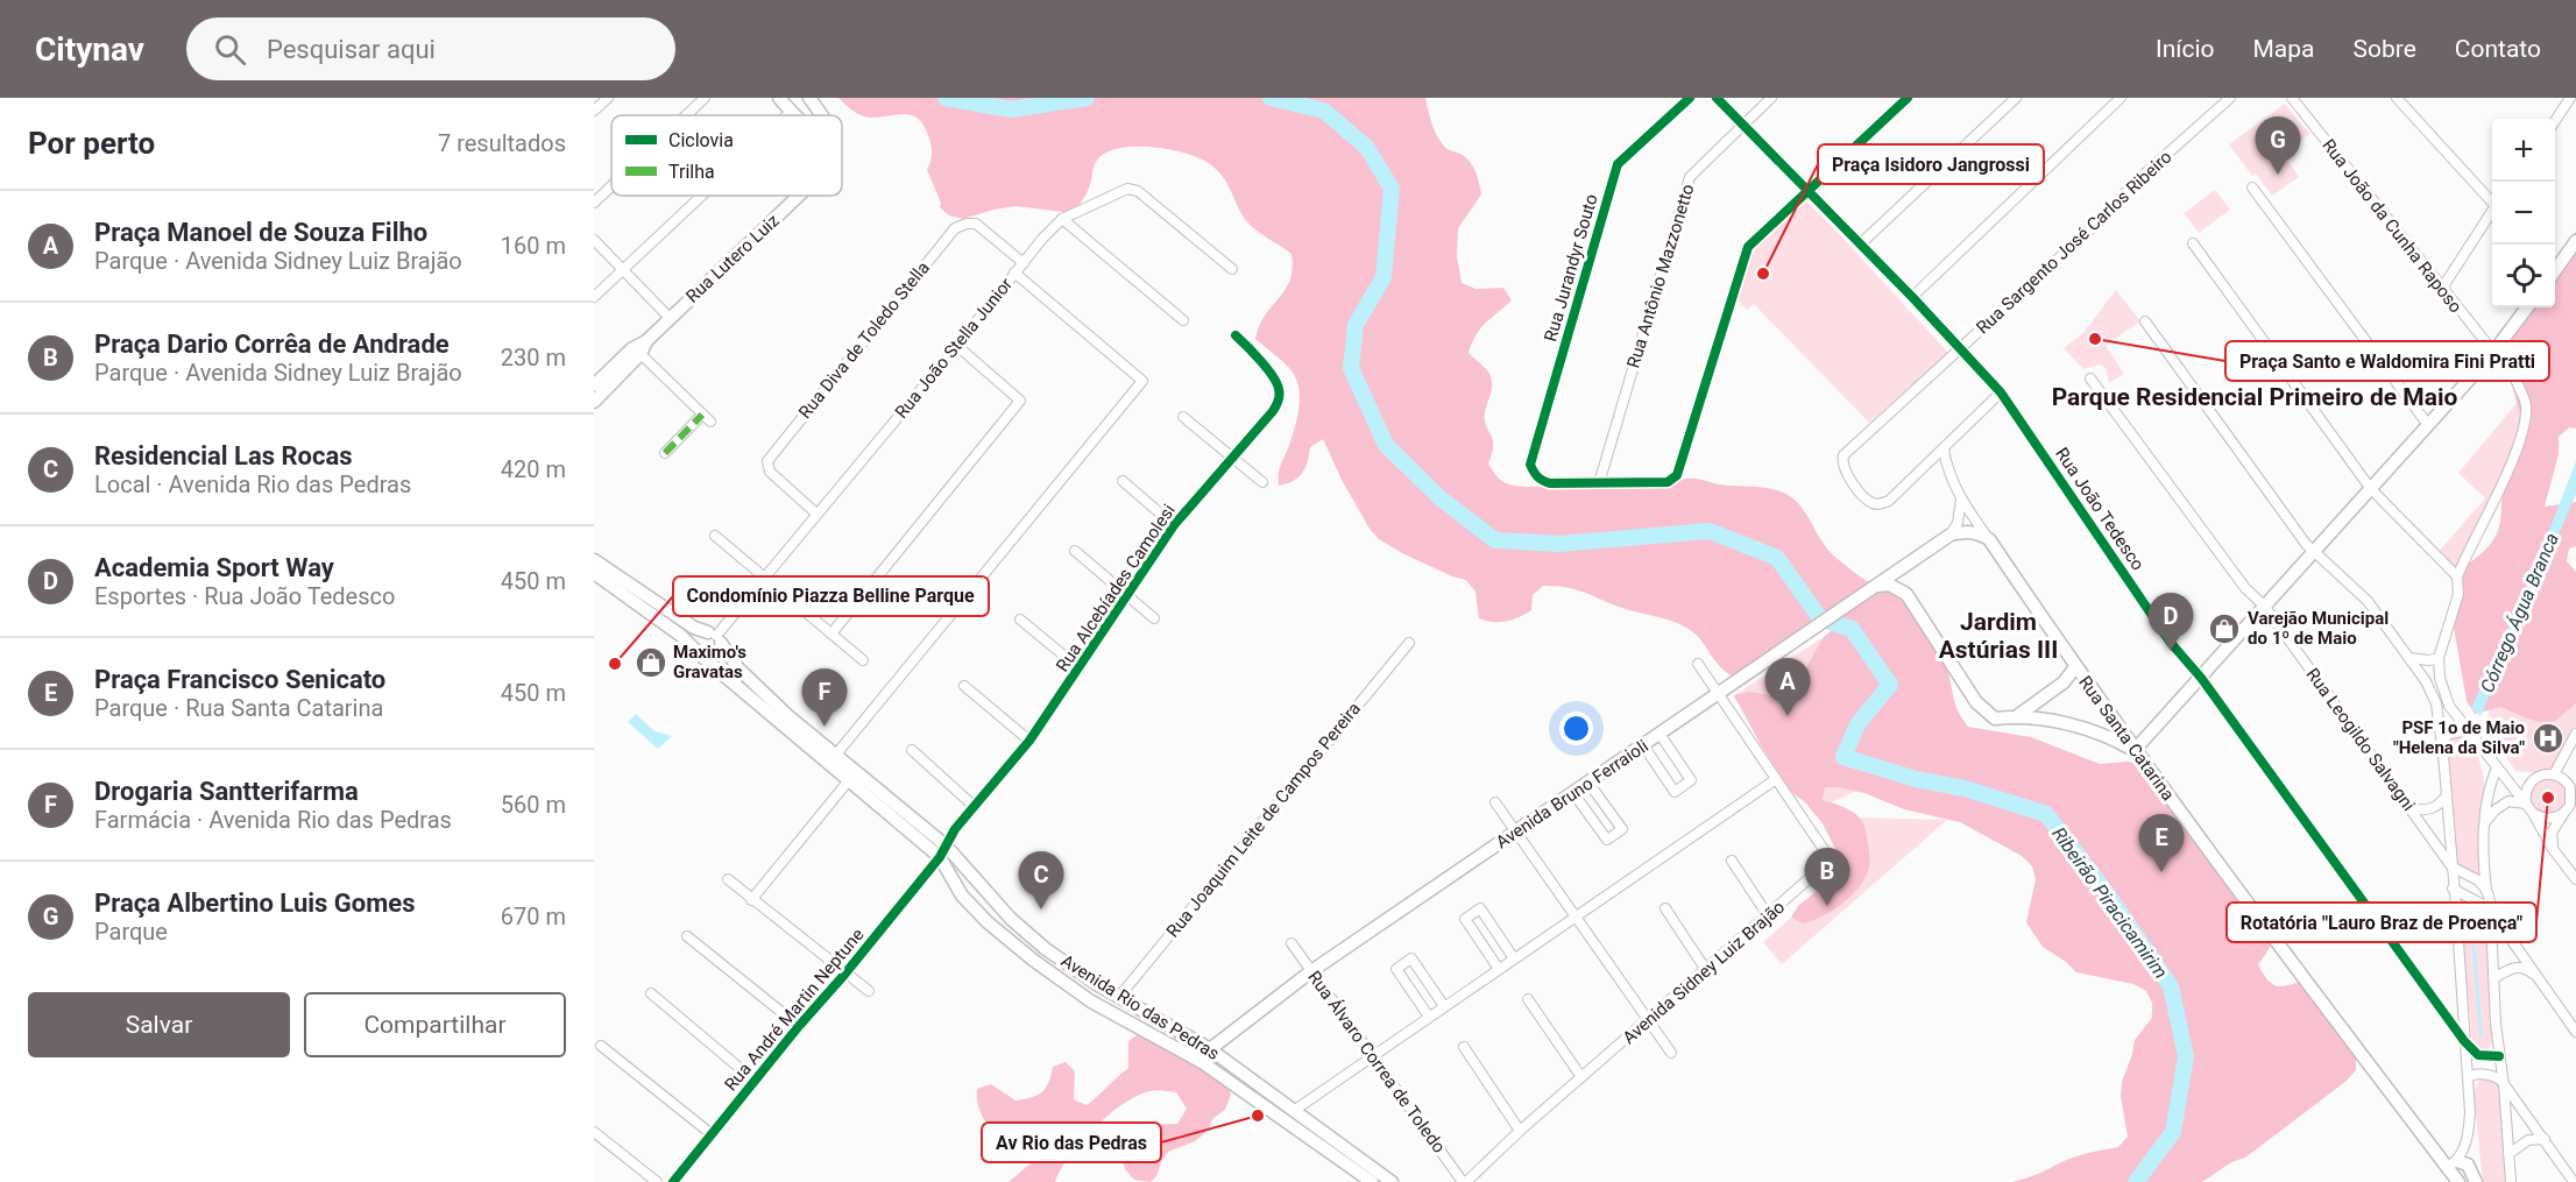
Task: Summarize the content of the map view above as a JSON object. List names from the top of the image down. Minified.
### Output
{"streets":{"street":["Rua João da Cunha Raposo","Rua Sargento José Carlos Ribeiro","Rua Lutero Luiz","Rua Jurandyr Souto","Rua Antônio Mazzonetto","Rua Diva de Toledo Stella","Rua João Stella Junior","Rua João Tedesco","Rua Alcebíades Camolesi","Rua Santa Catarina","Rua Leogildo Salvagni","Avenida Bruno Ferraioli","Rua Joaquim Leite de Campos Pereira","Avenida Sidney Luiz Brajão","Avenida Rio das Pedras","Rua André Martin Neptune","Rua Álvaro Correa de Toledo"]},"crossings":[["Rua Sargento José Carlos Ribeiro","Rua João Tedesco"],["Rua Sargento José Carlos Ribeiro","Rua Santa Catarina"],["Rua Jurandyr Souto","Rua Antônio Mazzonetto"],["Rua Antônio Mazzonetto","Rua João Tedesco"],["Rua Diva de Toledo Stella","Rua João Stella Junior"],["Rua João Stella Junior","Avenida Rio das Pedras"],["Rua Alcebíades Camolesi","Avenida Rio das Pedras"],["Rua Alcebíades Camolesi","Rua André Martin Neptune"],["Avenida Bruno Ferraioli","Avenida Sidney Luiz Brajão"],["Avenida Bruno Ferraioli","Avenida Rio das Pedras"],["Avenida Bruno Ferraioli","Rua Álvaro Correa de Toledo"],["Rua Joaquim Leite de Campos Pereira","Avenida Rio das Pedras"],["Avenida Sidney Luiz Brajão","Rua Álvaro Correa de Toledo"],["Avenida Rio das Pedras","Rua André Martin Neptune"]],"districts":["Parque Residencial Primeiro de Maio","Jardim Astúrias III"],"water":["Córrego Água Branca","Ribeirão Piracicamirim"],"places":{"other":["Praça Isidoro Jangrossi","Praça Santo e Waldomira Fini Pratti","Condomínio Piazza Belline Parque","Rotatória \"Lauro Braz de Proença\"","Av Rio das Pedras"],"shop":["Varejão Municipal do 1º de Maio","Maximo's Gravatas"],"hospital":["PSF 1o de Maio \"Helena da Silva\""]},"legend":["Ciclovia","Trilha"],"page":{"header":"Citynav","search":"Pesquisar aqui","nav":["Início","Mapa","Sobre","Contato"],"heading":["Por perto","7 resultados"],"pins":["G","D","A","F","E","B","C"],"map_buttons":["+","−"],"list":[{"mark":"A","name":"Praça Manoel de Souza Filho","note":"Parque · Avenida Sidney Luiz Brajão","value":"160 m"},{"mark":"B","name":"Praça Dario Corrêa de Andrade","note":"Parque · Avenida Sidney Luiz Brajão","value":"230 m"},{"mark":"C","name":"Residencial Las Rocas","note":"Local · Avenida Rio das Pedras","value":"420 m"},{"mark":"D","name":"Academia Sport Way","note":"Esportes · Rua João Tedesco","value":"450 m"},{"mark":"E","name":"Praça Francisco Senicato","note":"Parque · Rua Santa Catarina","value":"450 m"},{"mark":"F","name":"Drogaria Santterifarma","note":"Farmácia · Avenida Rio das Pedras","value":"560 m"},{"mark":"G","name":"Praça Albertino Luis Gomes","note":"Parque","value":"670 m"}],"buttons":["Salvar","Compartilhar"]}}
